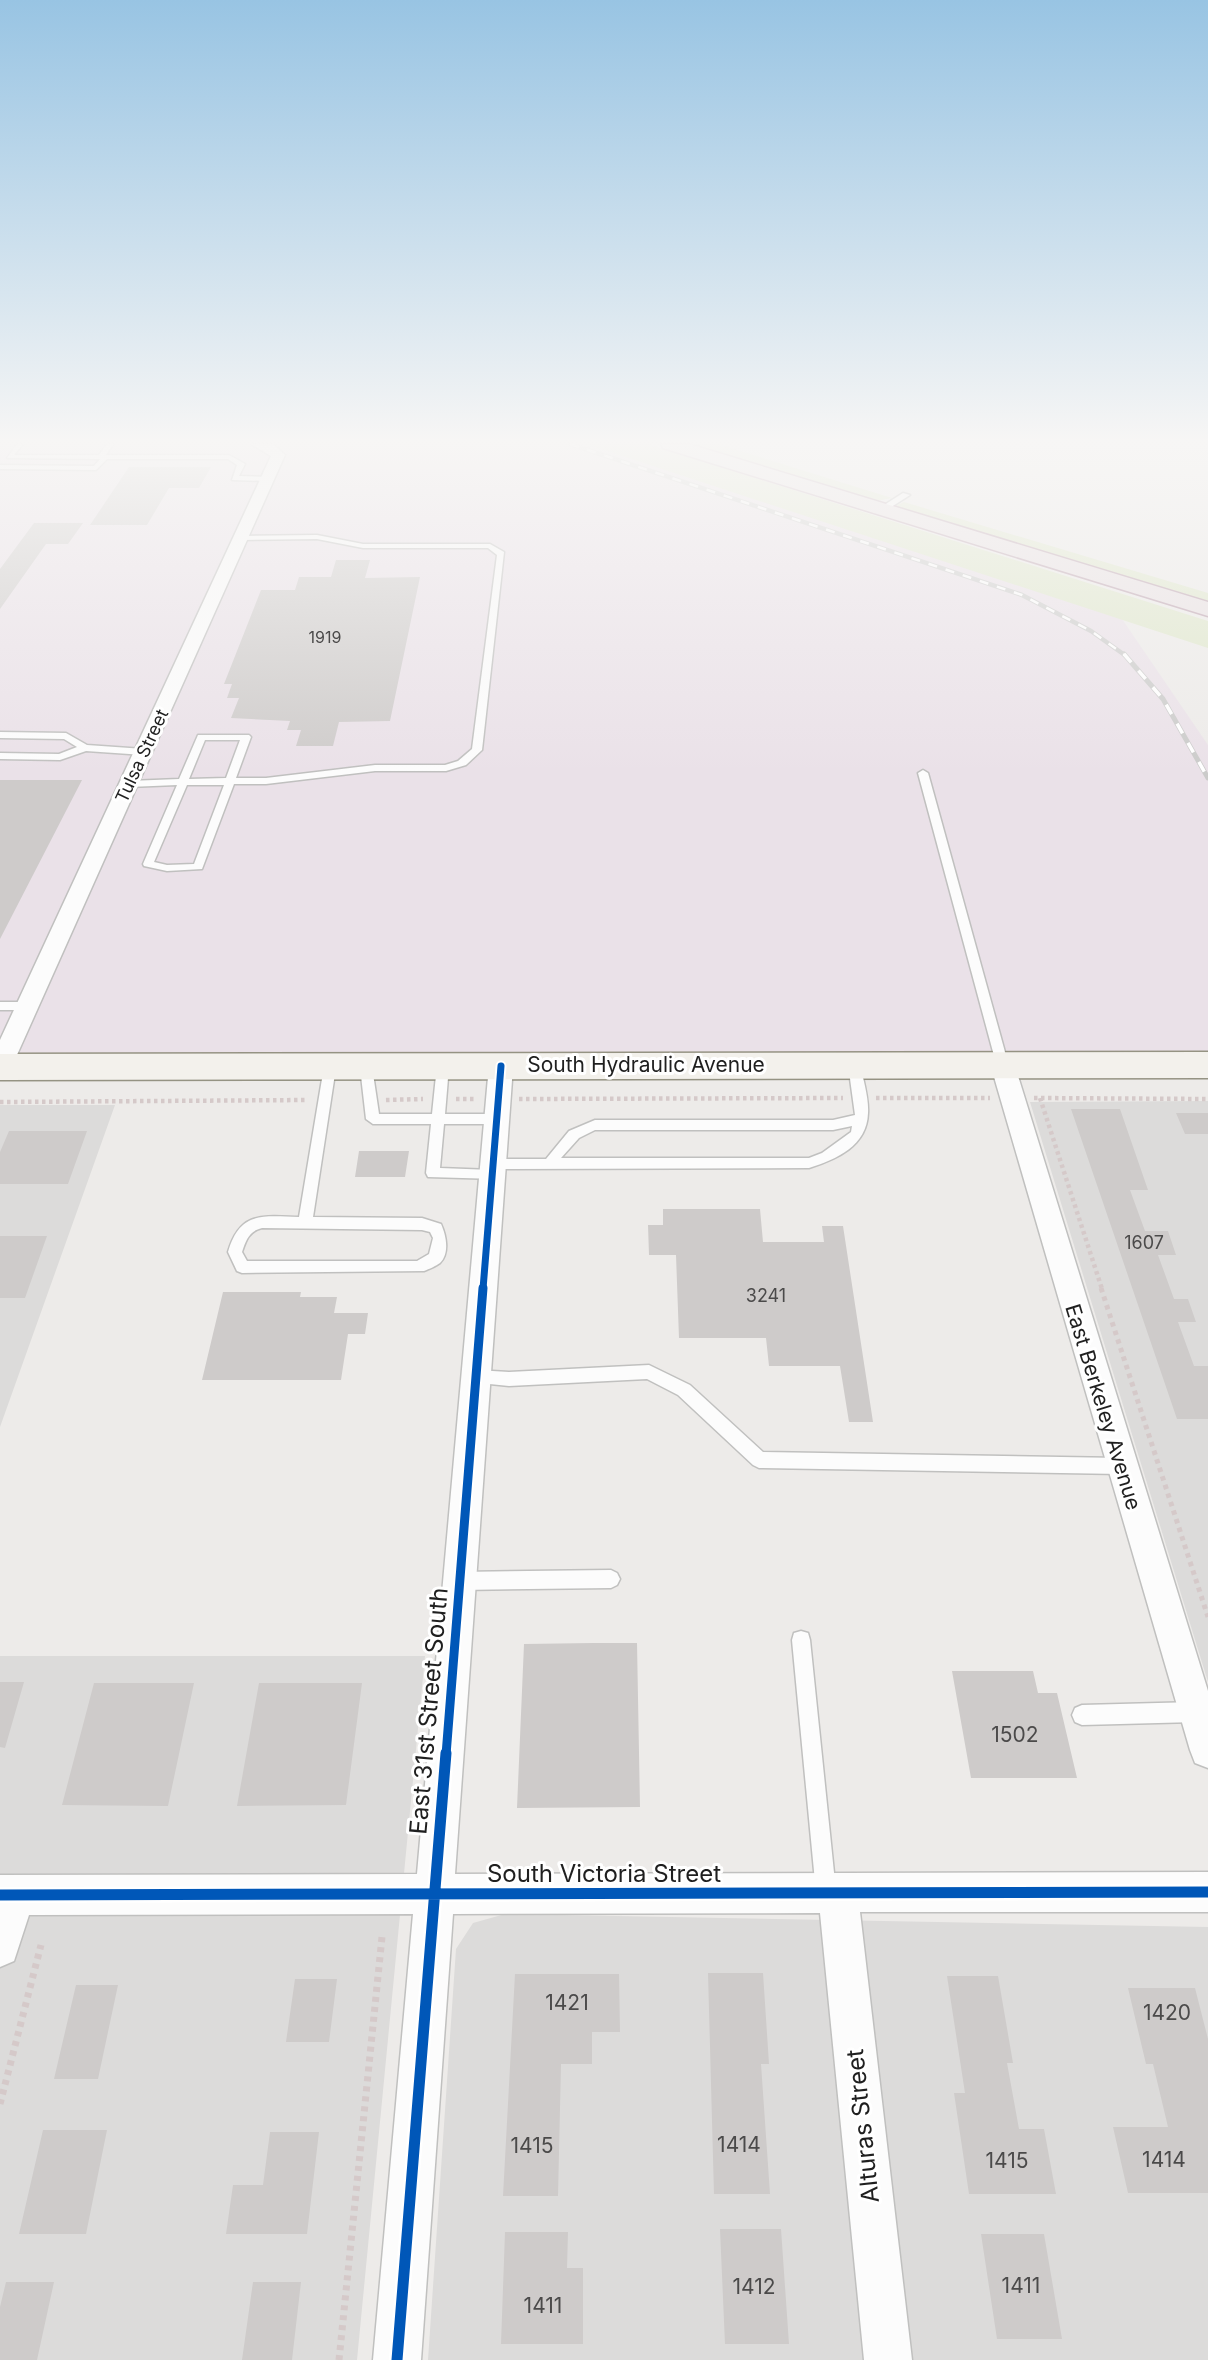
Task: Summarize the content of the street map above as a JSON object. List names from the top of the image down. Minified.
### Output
{"streets":{"street":["Tulsa Street","South Hydraulic Avenue","East Berkeley Avenue","East 31st Street South","South Victoria Street","Alturas Street"]},"crossings":[["Tulsa Street","South Hydraulic Avenue"],["South Hydraulic Avenue","East Berkeley Avenue"],["South Hydraulic Avenue","East 31st Street South"],["East 31st Street South","South Victoria Street"],["South Victoria Street","Alturas Street"]],"house_numbers":["1919","1607","3241","1502","1421","1420","1414","1415","1414","1415","1411","1412","1411"]}
